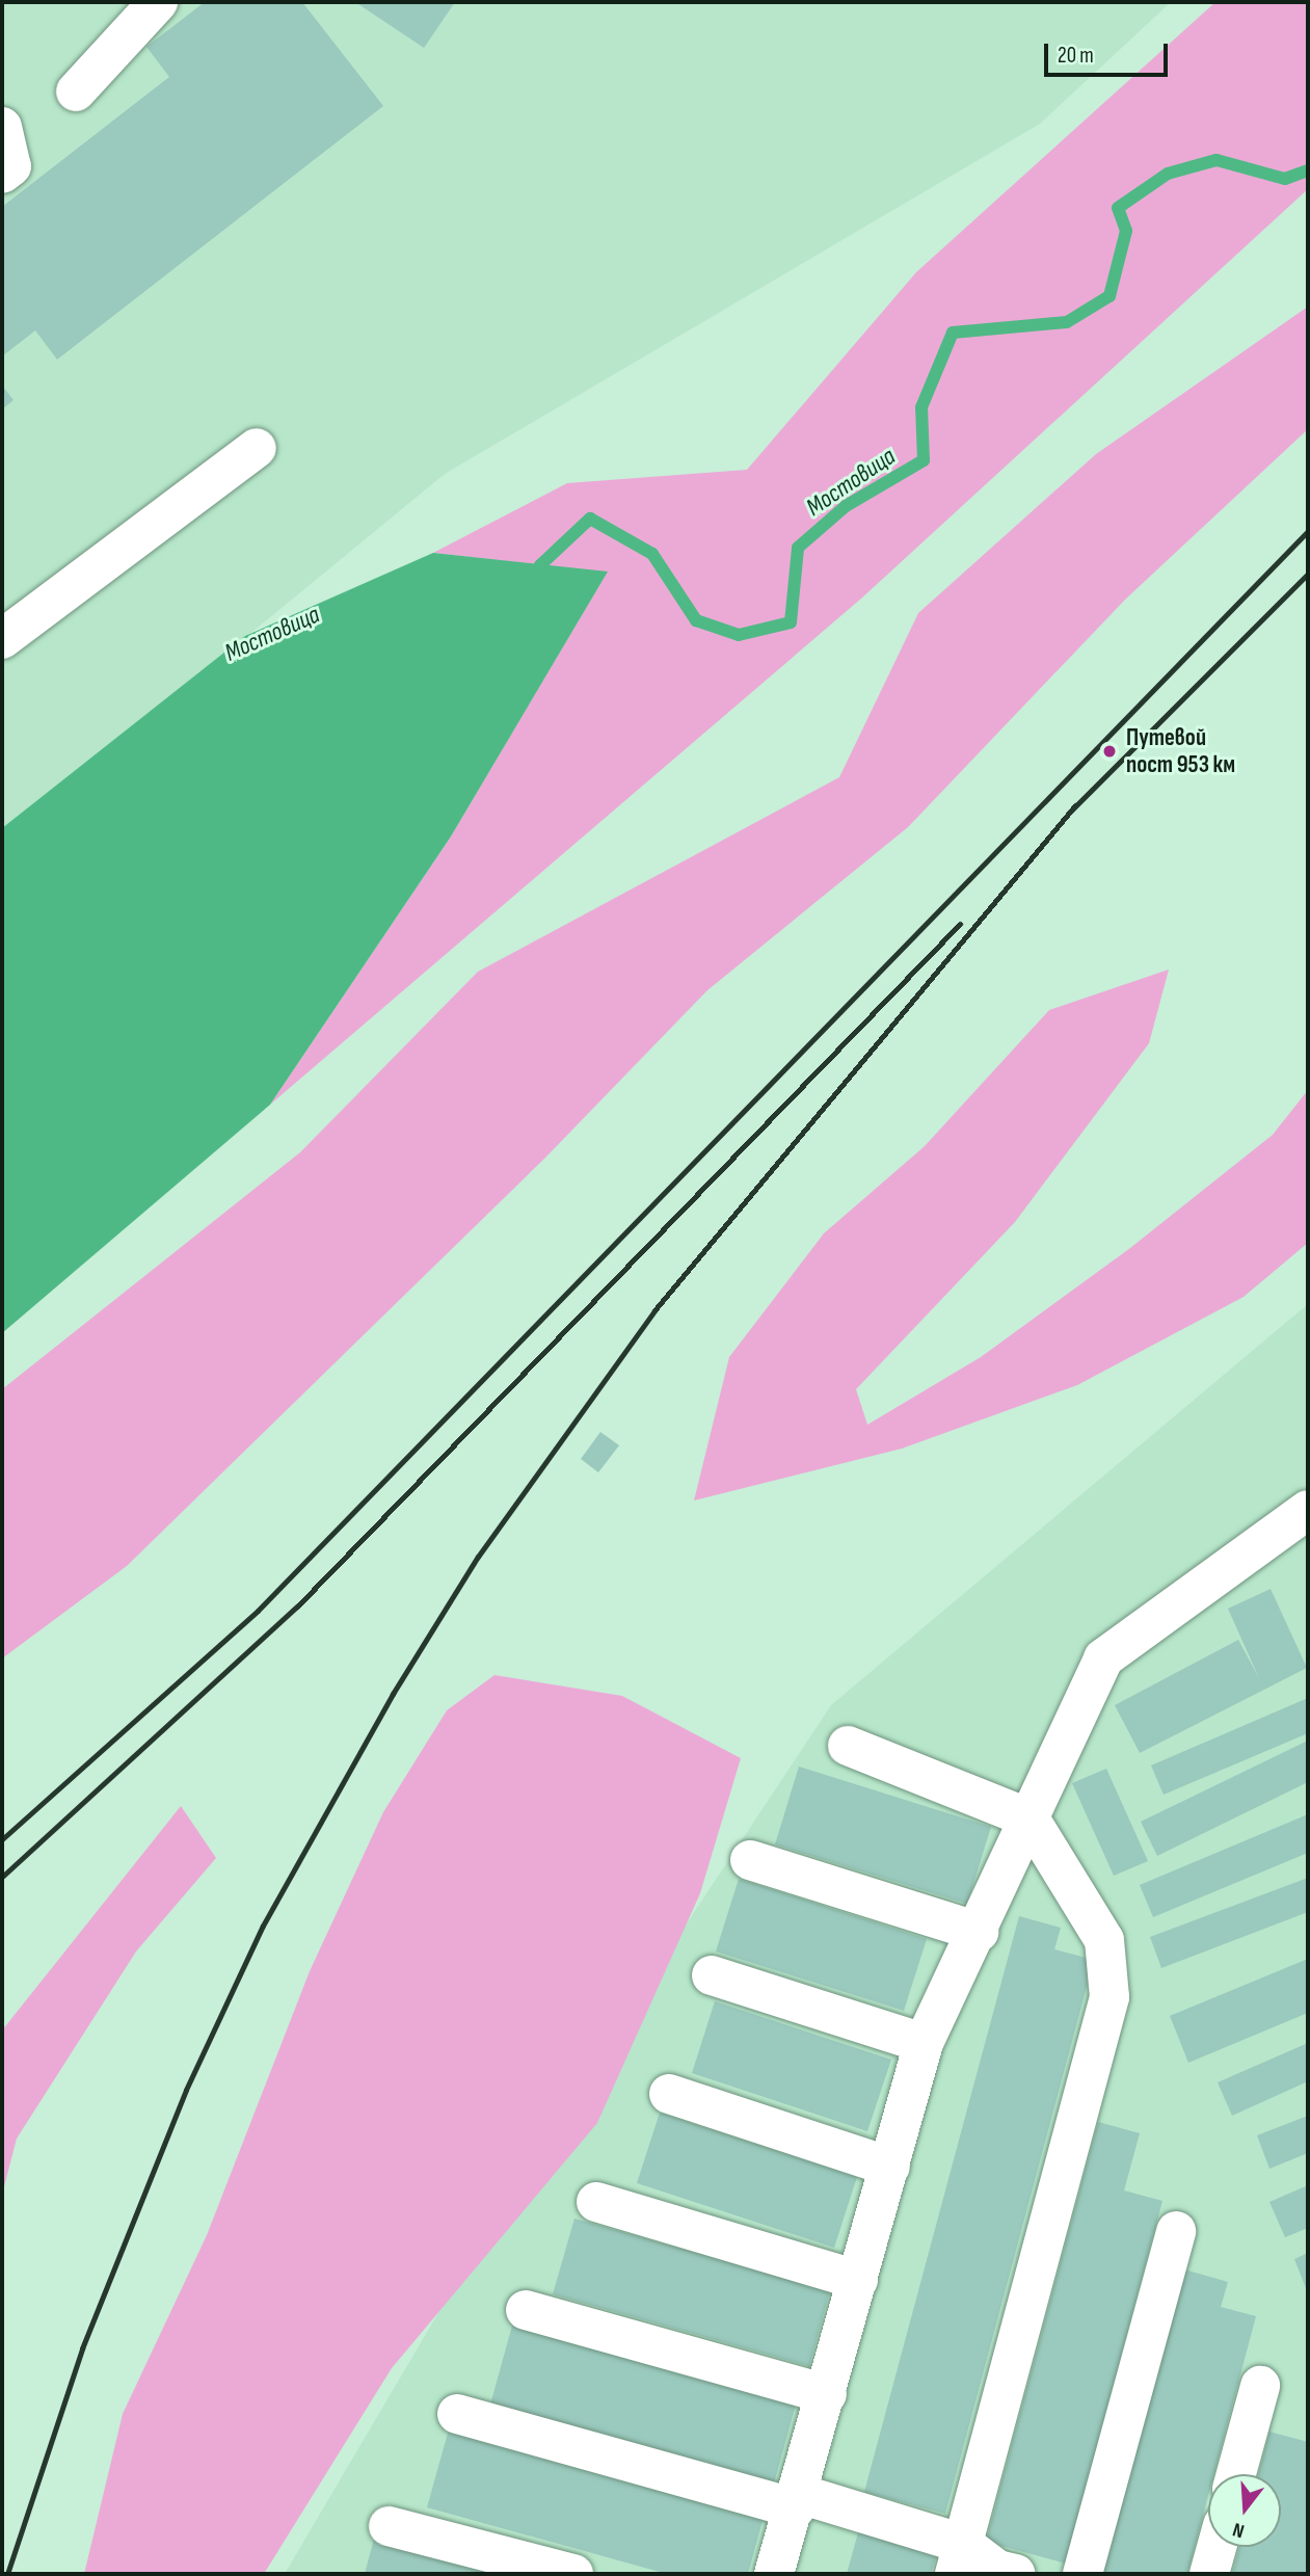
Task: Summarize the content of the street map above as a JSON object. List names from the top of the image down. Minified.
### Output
{"water":["Мостовица"],"places":["Путевой пост 953 км"],"scale_bar":"20 m","north":"bottom"}
